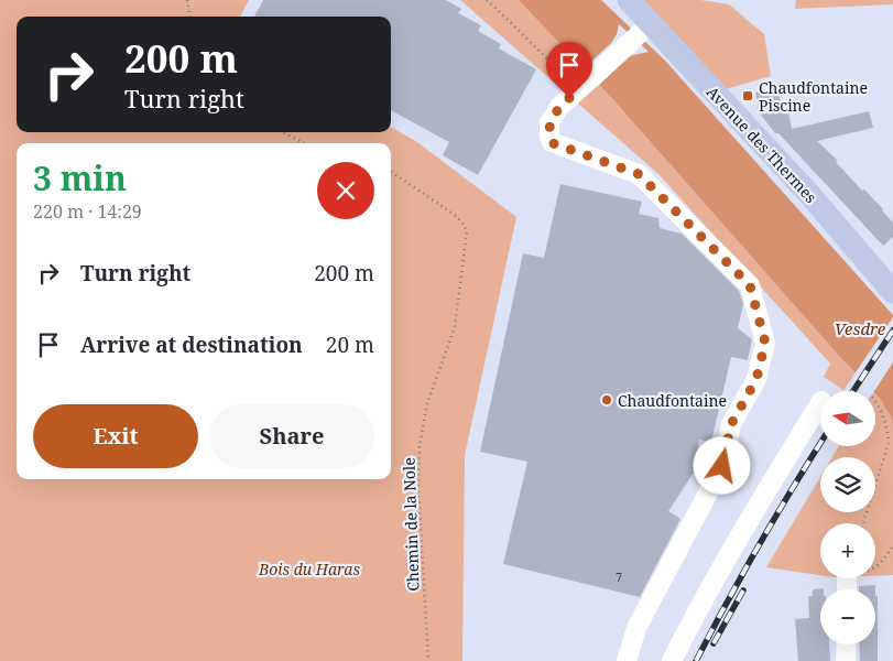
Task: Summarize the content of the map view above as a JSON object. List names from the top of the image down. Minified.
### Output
{"streets":{"main road":["Avenue des Thermes"],"path":["Chemin de la Nole"]},"water":["Vesdre"],"parks":["Bois du Haras"],"places":{"transit":["Chaudfontaine Piscine"],"other":["Chaudfontaine"]},"house_numbers":["7"],"north":"left","page":{"turn":["200 m","Turn right"],"heading":["3 min","220 m · 14:29"],"list":[{"name":"Turn right","value":"200 m"},{"name":"Arrive at destination","value":"20 m"}],"map_buttons":["+","−"],"buttons":["Exit","Share"]}}
